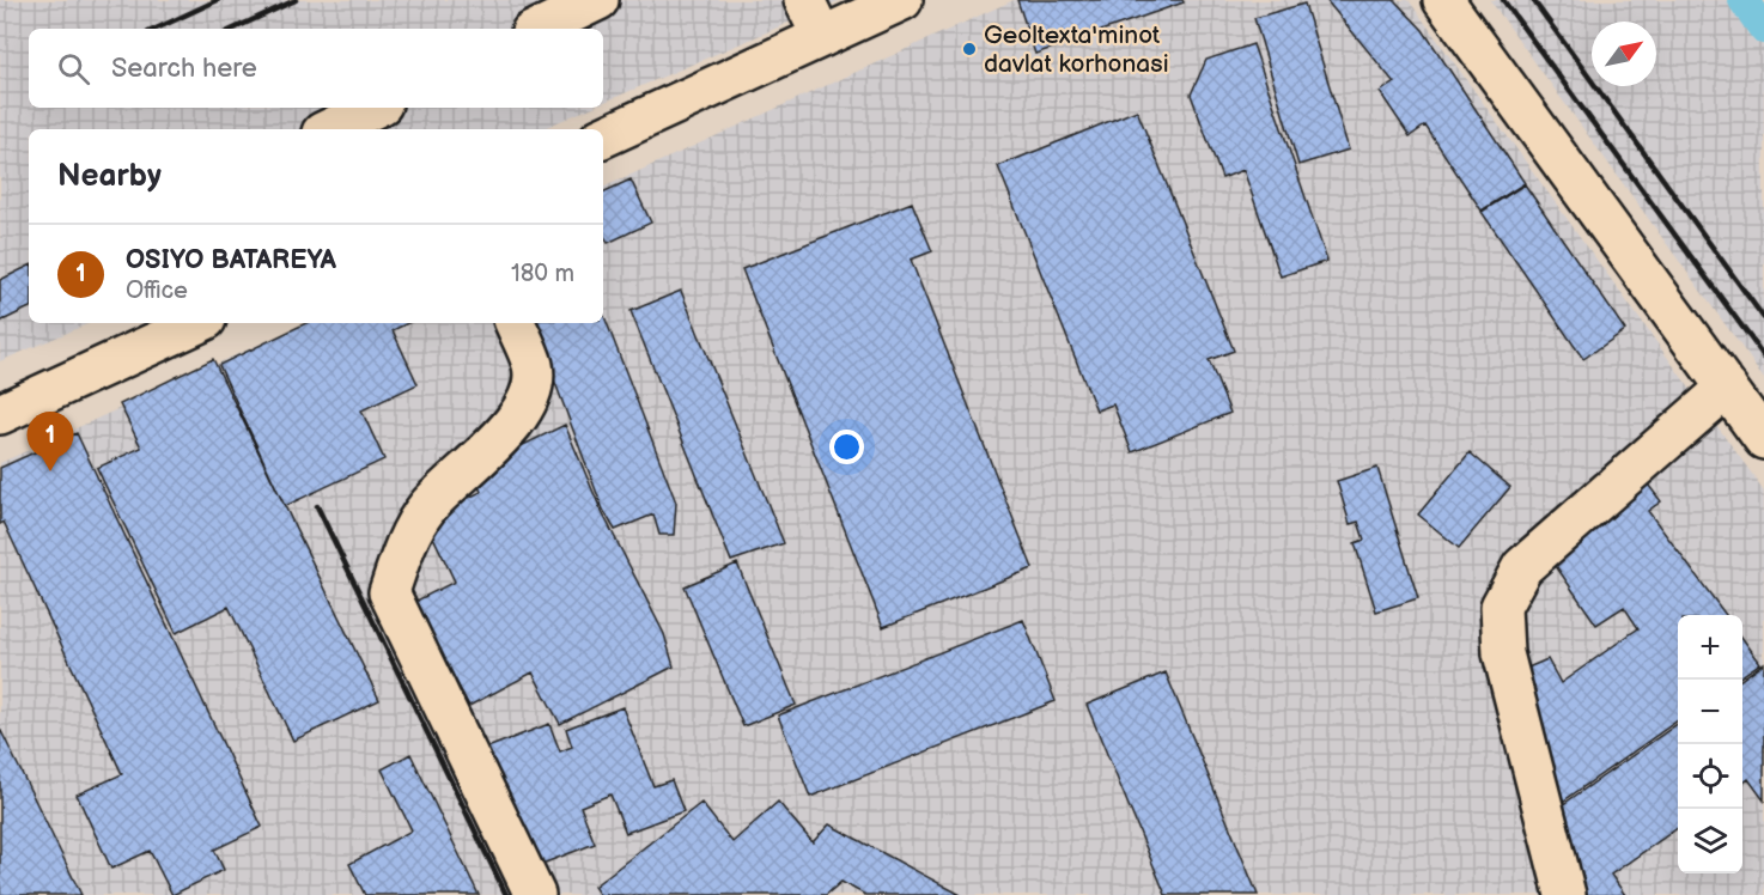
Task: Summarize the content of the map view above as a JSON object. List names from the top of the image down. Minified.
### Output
{"places":["Geoltexta'minot davlat korhonasi"],"north":"top right","page":{"search":"Search here","heading":"Nearby","list":[{"mark":"1","name":"OSIYO BATAREYA","note":"Office","value":"180 m"}],"pins":"1","map_buttons":["+","−"]}}
